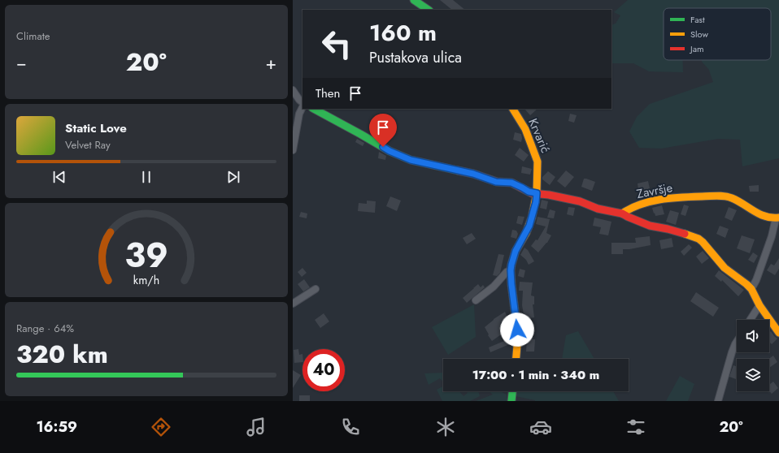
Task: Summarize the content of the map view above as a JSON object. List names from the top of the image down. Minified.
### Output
{"streets":{"street":["Krvarić","Završje"]},"legend":["Fast","Slow","Jam"],"page":{"tile":["Climate",["Range · 64%","320 km"]],"turn":["160 m","Pustakova ulica"],"heat":["−","20°","+"],"then":"Then","song":["Static Love","Velvet Ray"],"limit":"40","trip":"17:00 · 1 min · 340 m","tabs":["16:59","20°"],"gauge":["39","km/h"]}}
